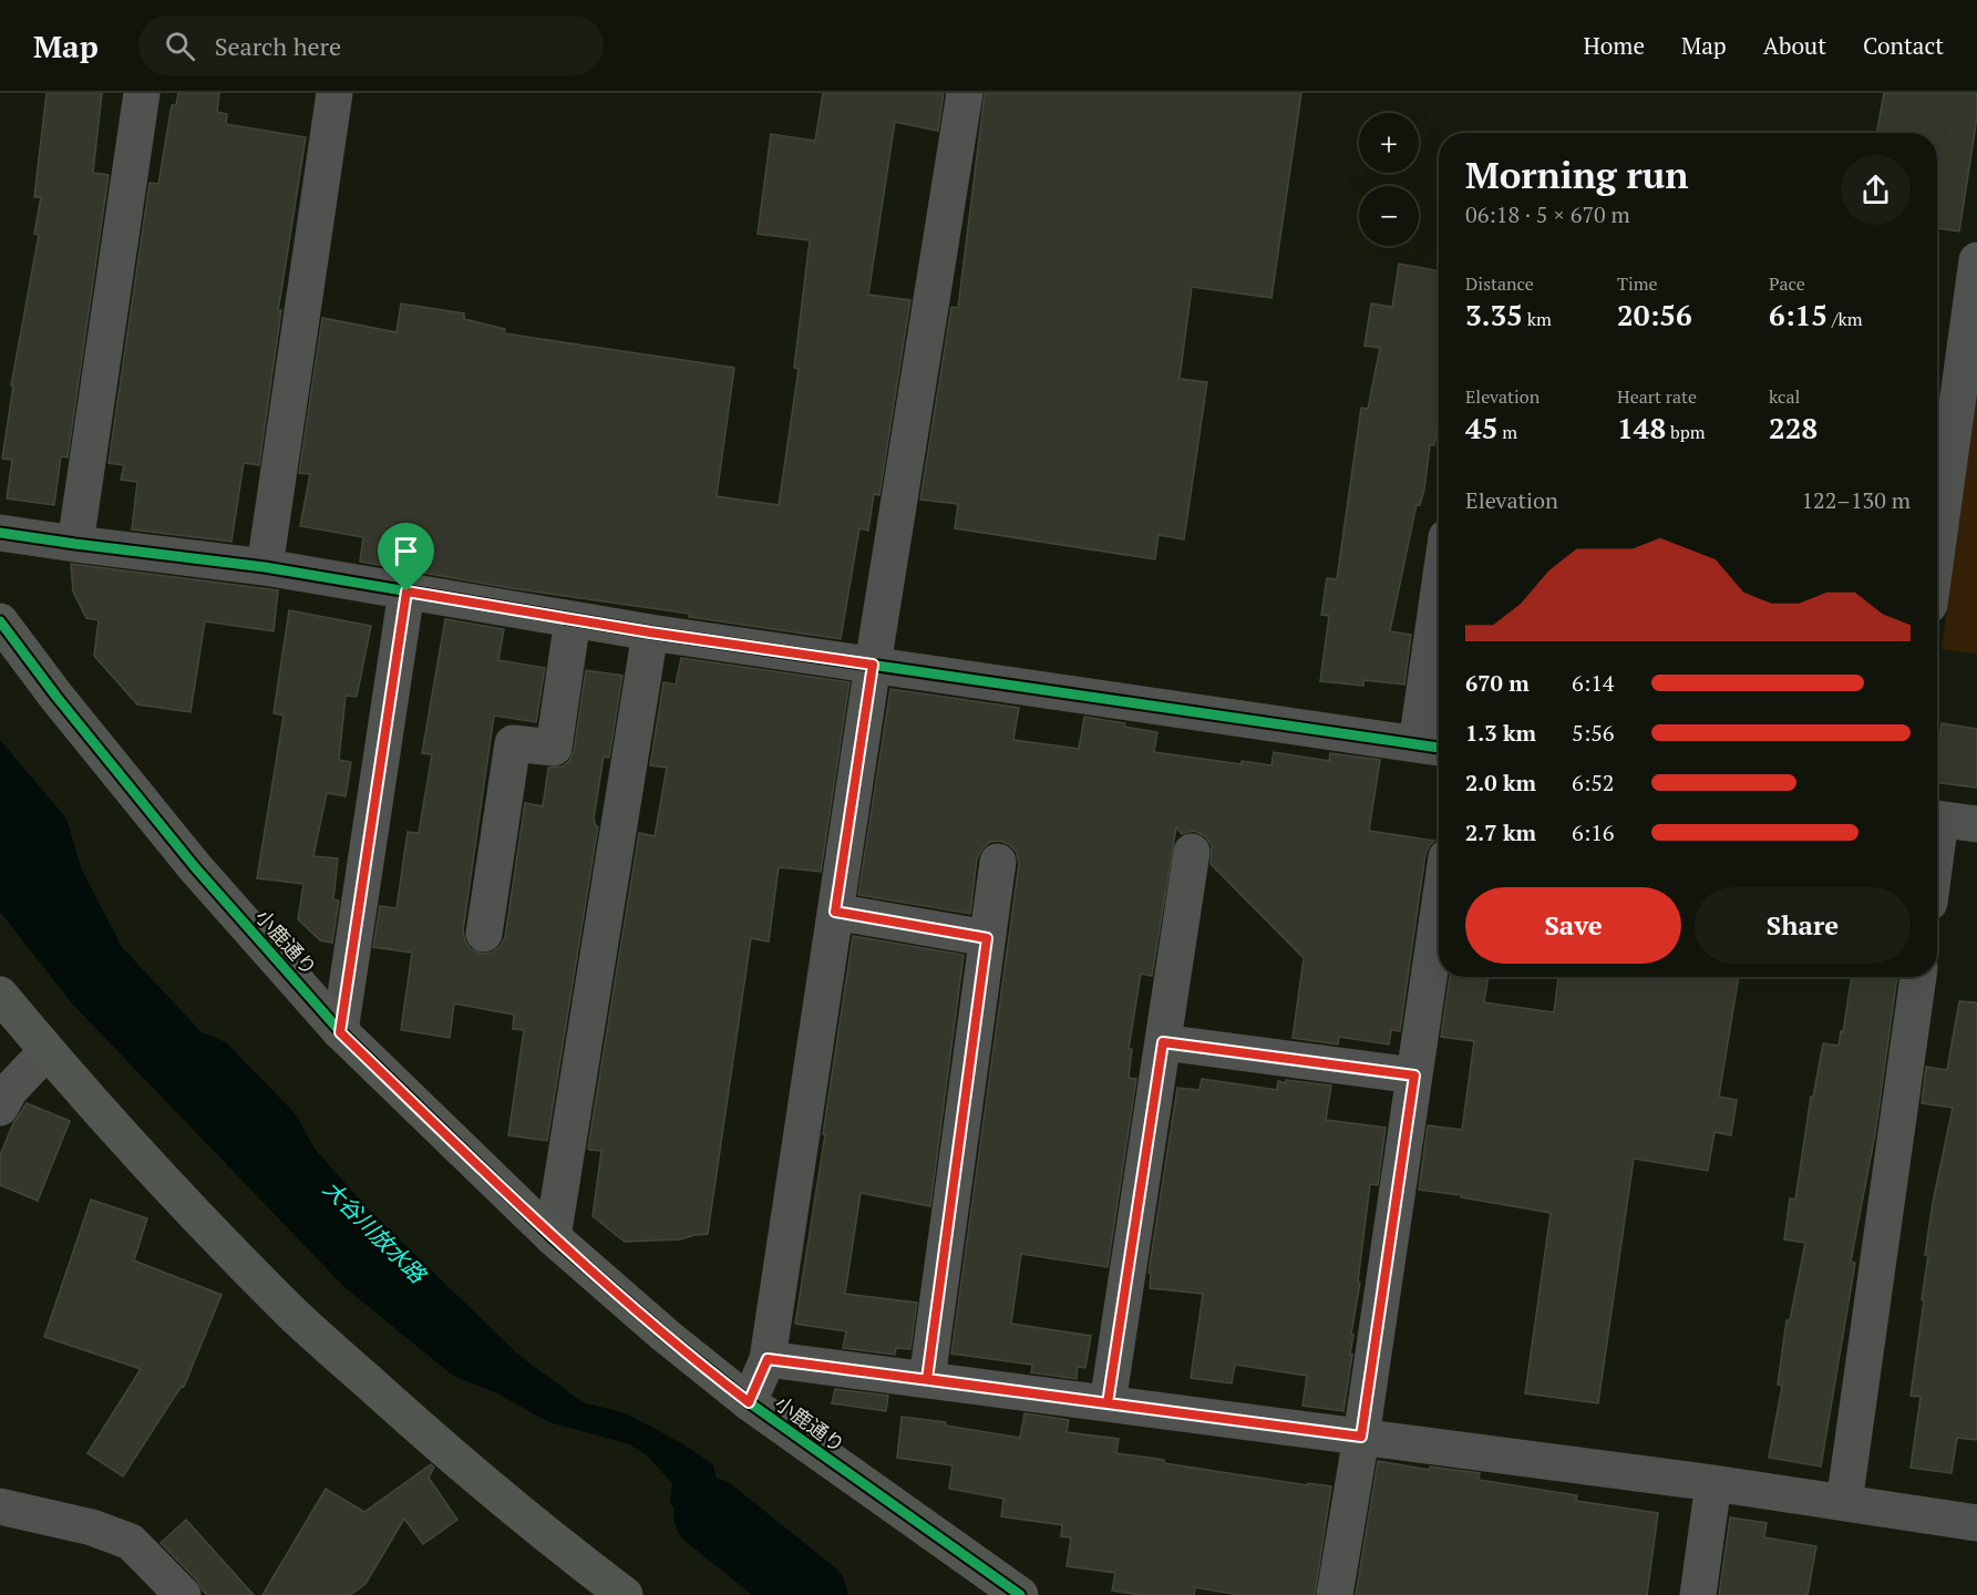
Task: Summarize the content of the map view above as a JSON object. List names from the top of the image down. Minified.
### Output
{"streets":{"street":["小鹿通り"]},"water":["大谷川放水路"],"page":{"header":"Map","search":"Search here","nav":["Home","Map","About","Contact"],"map_buttons":["+","−"],"heading":["Morning run","06:18 · 5 × 670 m"],"stats":[["Distance","3.35 km"],["Time","20:56"],["Pace","6:15 /km"],["Elevation","45 m"],["Heart rate","148 bpm"],["kcal","228"]],"chart":["Elevation","122–130 m"],"list":[{"name":"670 m","note":"6:14"},{"name":"1.3 km","note":"5:56"},{"name":"2.0 km","note":"6:52"},{"name":"2.7 km","note":"6:16"}],"buttons":["Save","Share"]}}
